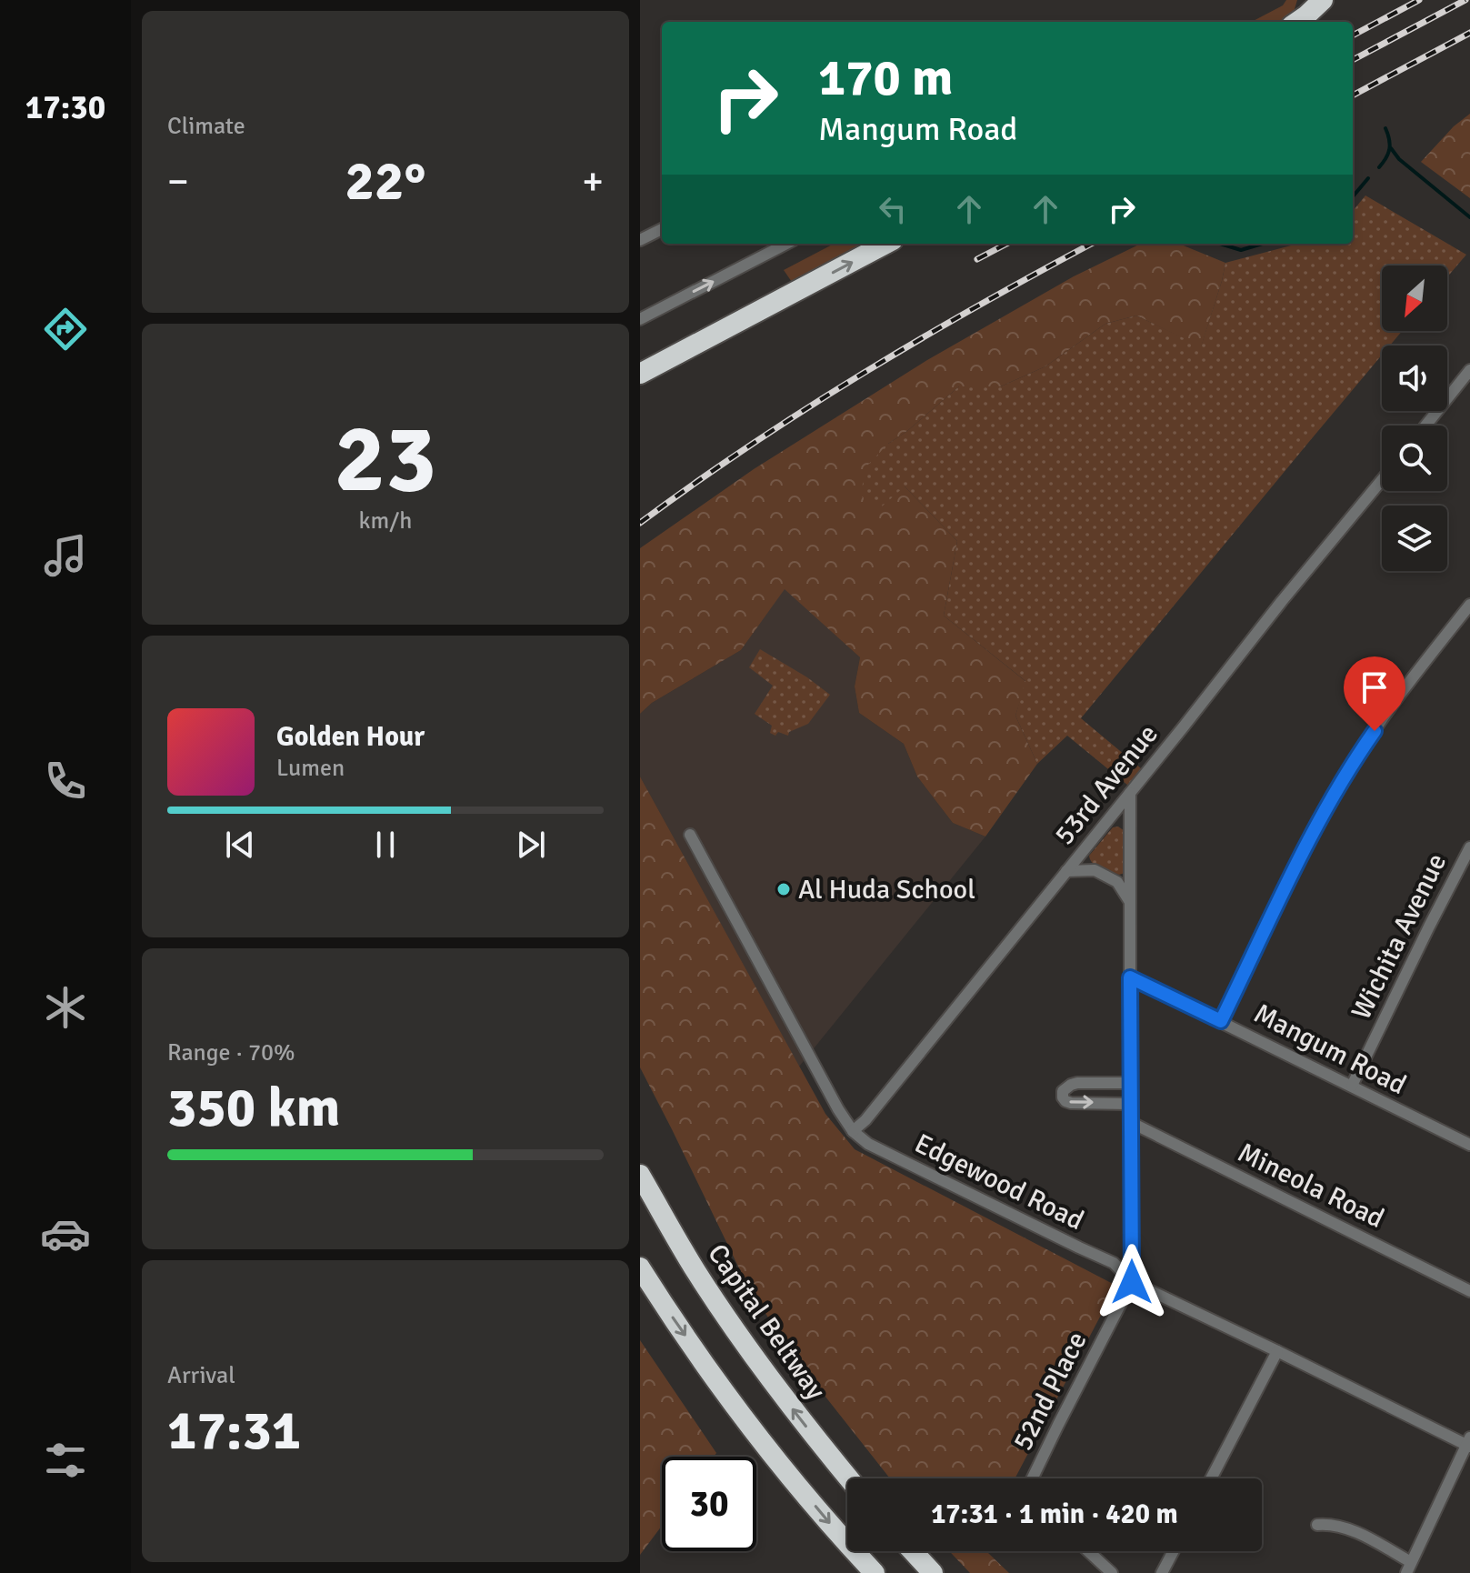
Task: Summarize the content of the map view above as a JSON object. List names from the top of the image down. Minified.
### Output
{"streets":{"highway":["Capital Beltway"],"street":["53rd Avenue","Wichita Avenue","Mangum Road","Edgewood Road","Mineola Road","52nd Place"]},"crossings":[["53rd Avenue","Edgewood Road"],["53rd Avenue","52nd Place"],["Wichita Avenue","Mangum Road"],["Mangum Road","52nd Place"],["Edgewood Road","52nd Place"],["Mineola Road","52nd Place"]],"places":["Al Huda School"],"north":"bottom left","page":{"tabs":"17:30","tile":["Climate",["23","km/h"],["Range · 70%","350 km"],["Arrival","17:31"]],"turn":["170 m","Mangum Road"],"heat":["−","22°","+"],"song":["Golden Hour","Lumen"],"limit":"30","trip":"17:31 · 1 min · 420 m"}}
